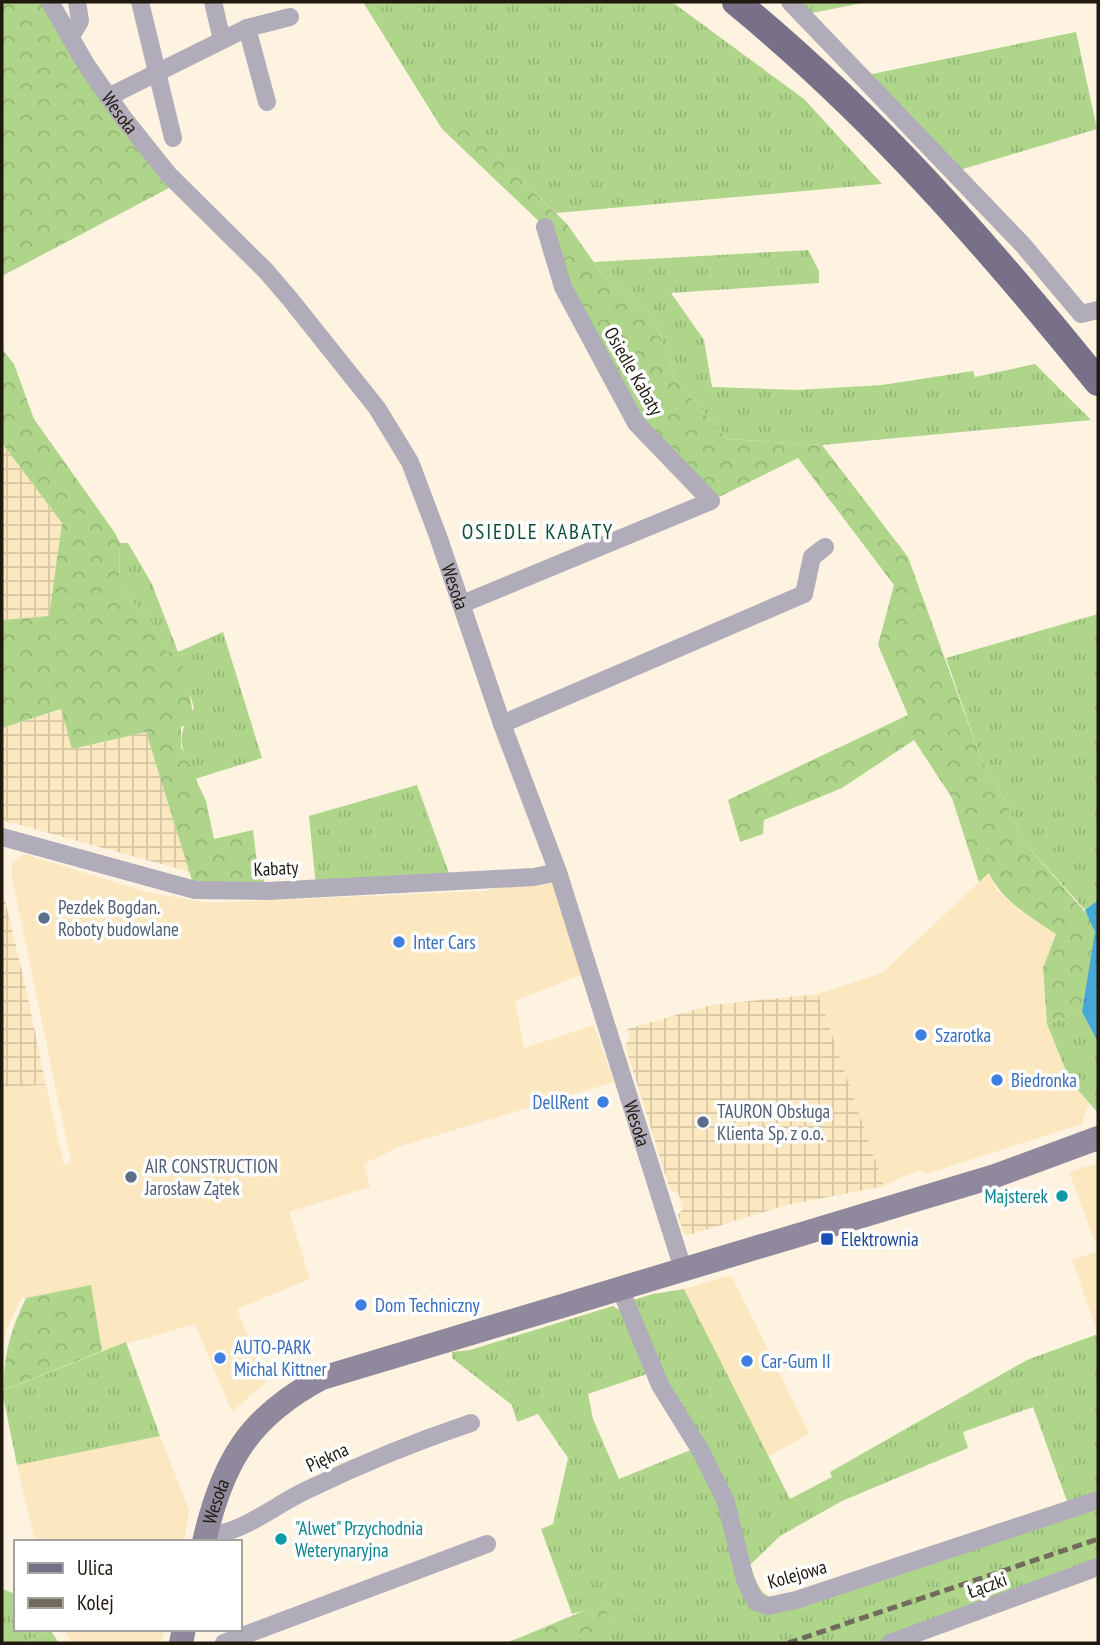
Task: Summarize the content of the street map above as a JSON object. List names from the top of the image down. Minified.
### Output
{"streets":{"street":["Wesoła","Osiedle Kabaty","Kabaty","Piękna","Kolejowa","Łączki"]},"crossings":[["Wesoła","Osiedle Kabaty"],["Wesoła","Kabaty"],["Wesoła","Piękna"],["Wesoła","Kolejowa"]],"districts":["OSIEDLE KABATY"],"places":{"other":["Pezdek Bogdan. Roboty budowlane","Inter Cars","Szarotka","Biedronka","DellRent","TAURON Obsługa Klienta Sp. z o.o.","AIR CONSTRUCTION Jarosław Zątek","Majsterek","Dom Techniczny","AUTO-PARK Michal Kittner","Car-Gum II","\"Alwet\" Przychodnia Weterynaryjna"],"transit":["Elektrownia"]},"legend":["Ulica","Kolej"]}
